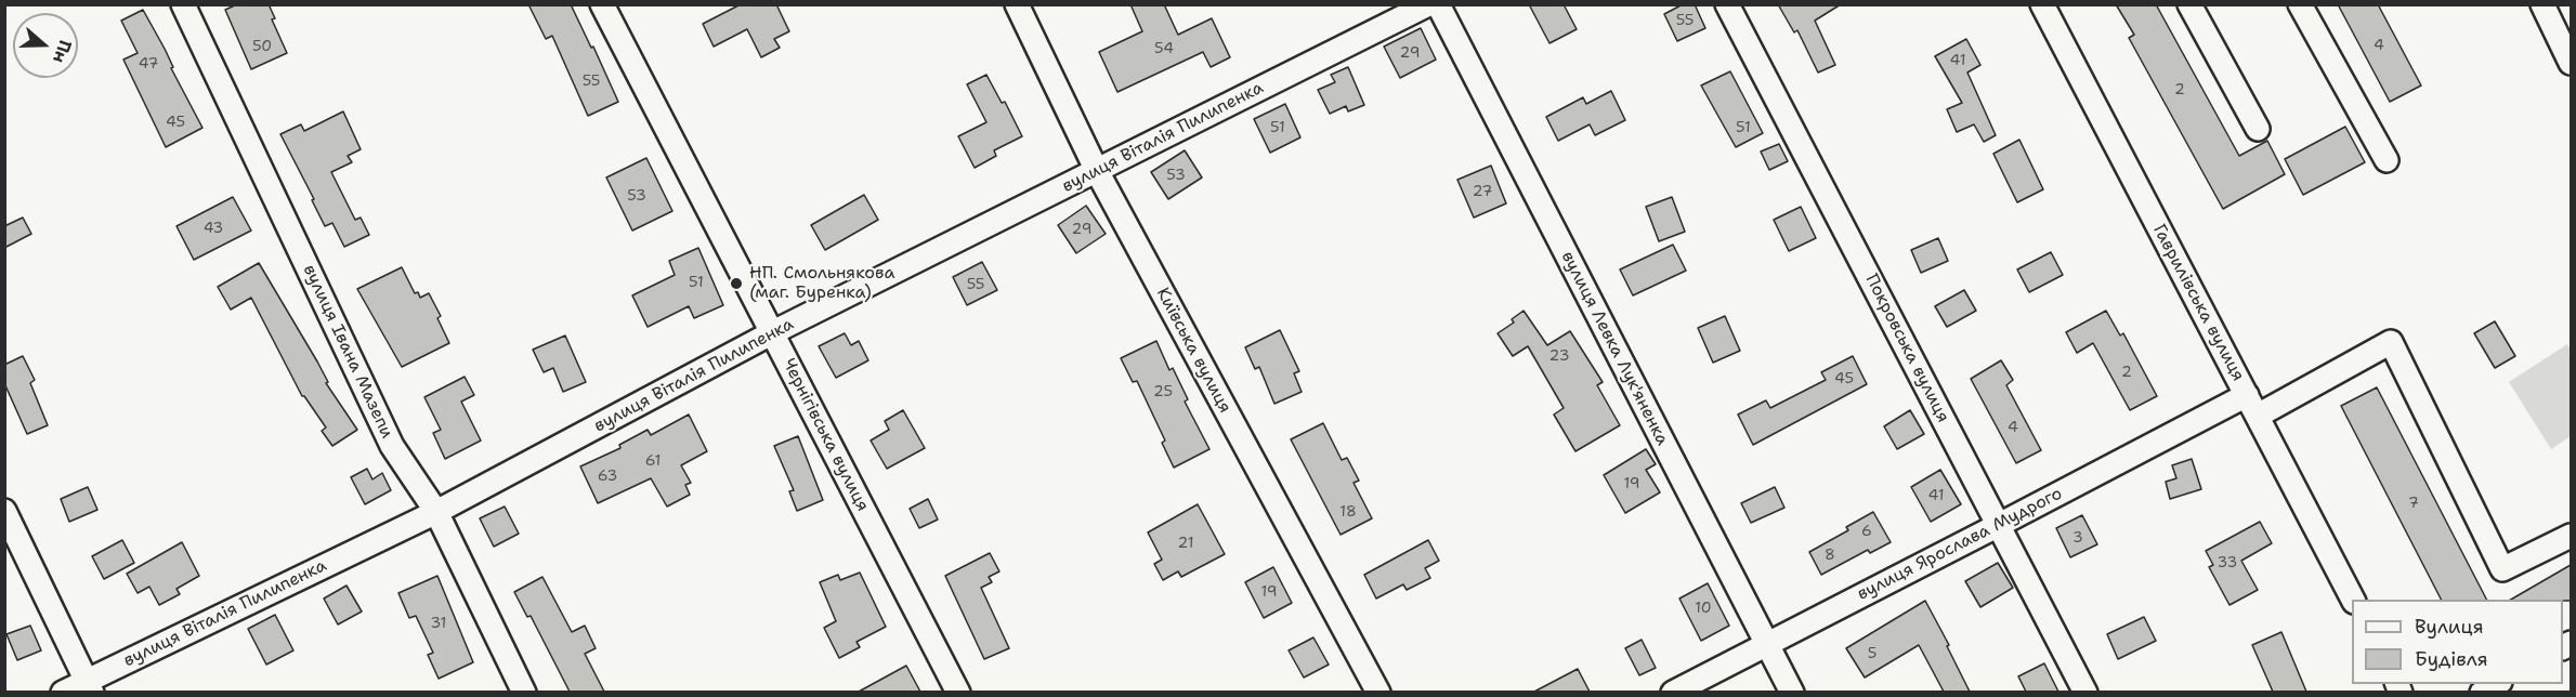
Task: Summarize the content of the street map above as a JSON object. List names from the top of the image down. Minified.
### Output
{"streets":{"street":["вулиця Віталія Пилипенка","Гаврилівська вулиця","вулиця Левка Лук'яненка","Покровська вулиця","Київська вулиця","вулиця Івана Мазепи","Чернігівська вулиця","вулиця Ярослава Мудрого"]},"crossings":[["вулиця Віталія Пилипенка","Київська вулиця"],["вулиця Віталія Пилипенка","вулиця Івана Мазепи"],["вулиця Віталія Пилипенка","Чернігівська вулиця"],["Гаврилівська вулиця","вулиця Ярослава Мудрого"],["вулиця Левка Лук'яненка","вулиця Ярослава Мудрого"],["Покровська вулиця","вулиця Ярослава Мудрого"]],"places":["НП. Смольнякова (маг. Буренка)"],"house_numbers":["55","4","50","54","29","41","47","55","2","45","51","51","53","27","53","43","29","51","55","23","2","45","25","4","61","63","19","41","7","18","6","3","21","8","33","19","10","31","5"],"legend":["Вулиця","Будівля"],"north":"right"}
